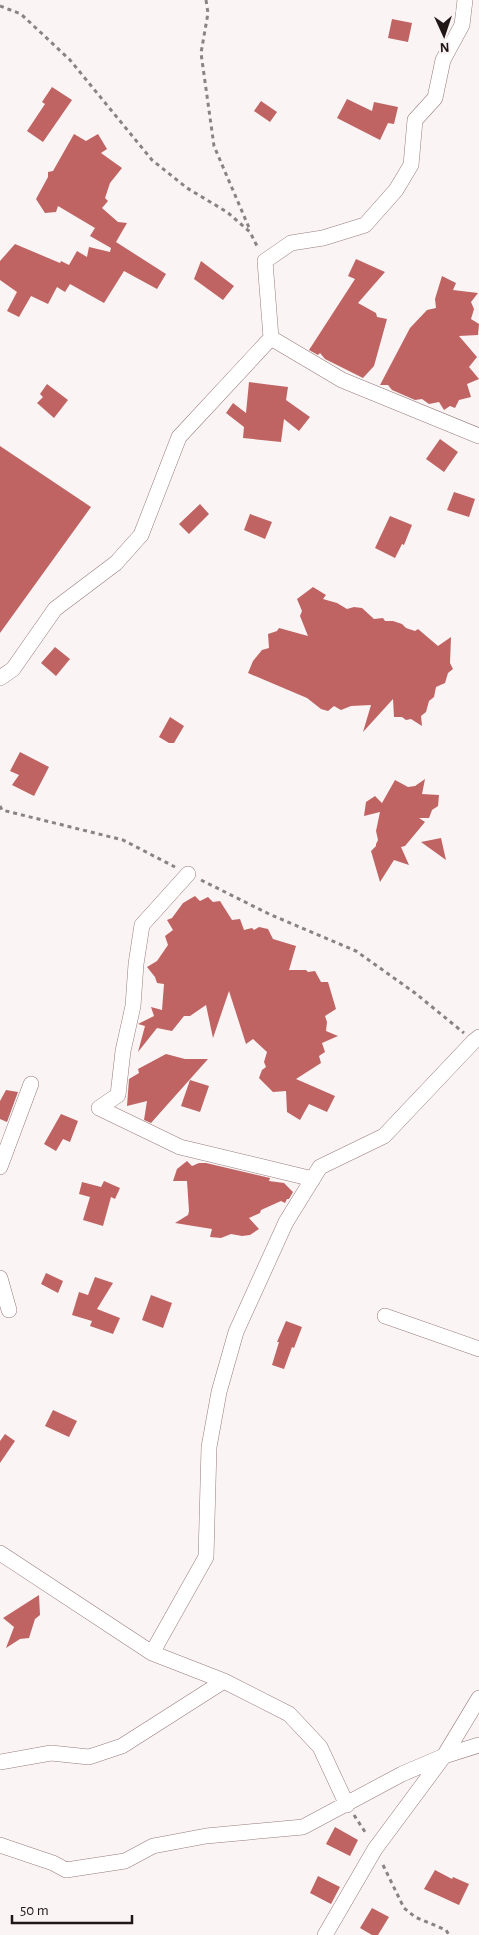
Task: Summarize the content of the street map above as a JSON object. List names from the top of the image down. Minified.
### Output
{"scale_bar":"50 m","north":"bottom"}
